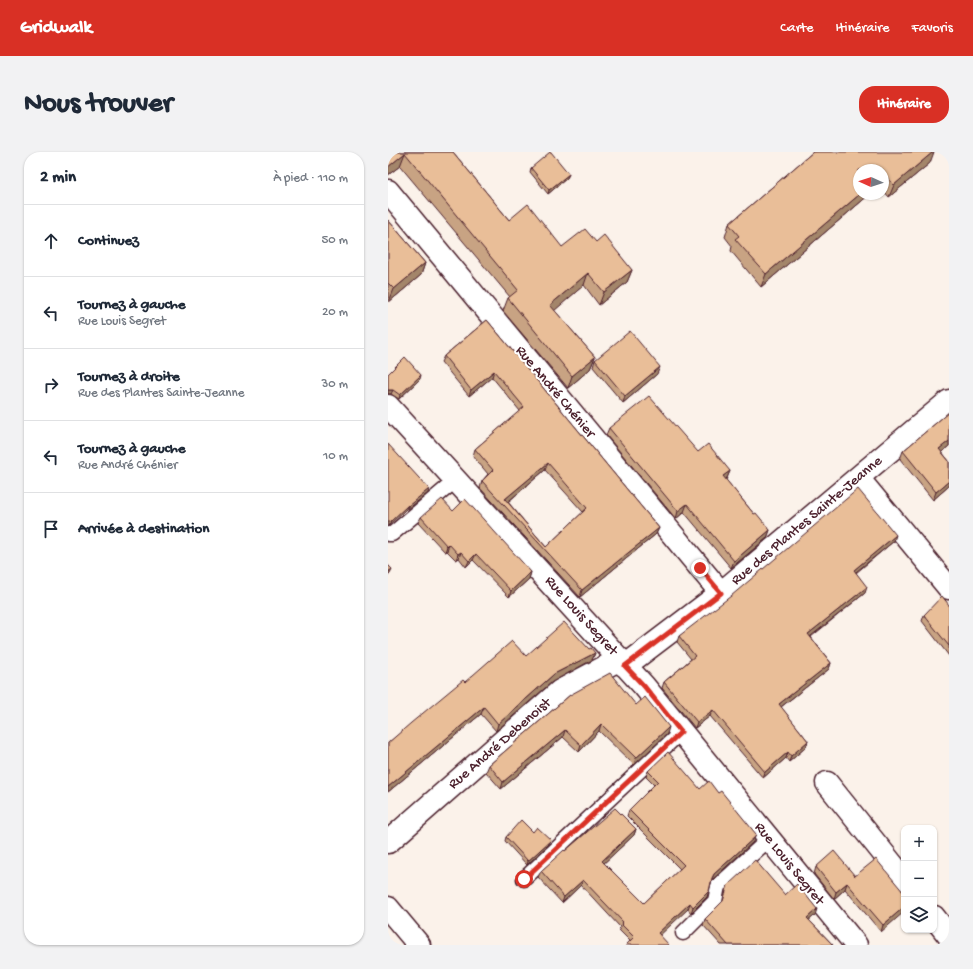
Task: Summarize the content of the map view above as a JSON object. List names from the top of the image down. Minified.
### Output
{"streets":{"street":["Rue André Chénier","Rue des Plantes Sainte-Jeanne","Rue Louis Segret","Rue André Debenoist"]},"crossings":[["Rue André Chénier","Rue des Plantes Sainte-Jeanne"],["Rue des Plantes Sainte-Jeanne","Rue Louis Segret"],["Rue des Plantes Sainte-Jeanne","Rue André Debenoist"],["Rue Louis Segret","Rue André Debenoist"]],"north":"left","page":{"header":"Gridwalk","nav":["Carte","Itinéraire","Favoris"],"buttons":"Itinéraire","title":"Nous trouver","heading":["2 min","À pied · 110 m"],"list":[["Continuez","50 m"],["Tournez à gauche","Rue Louis Segret","20 m"],["Tournez à droite","Rue des Plantes Sainte-Jeanne","30 m"],["Tournez à gauche","Rue André Chénier","10 m"],"Arrivée à destination"],"map_buttons":["+","−"]}}
